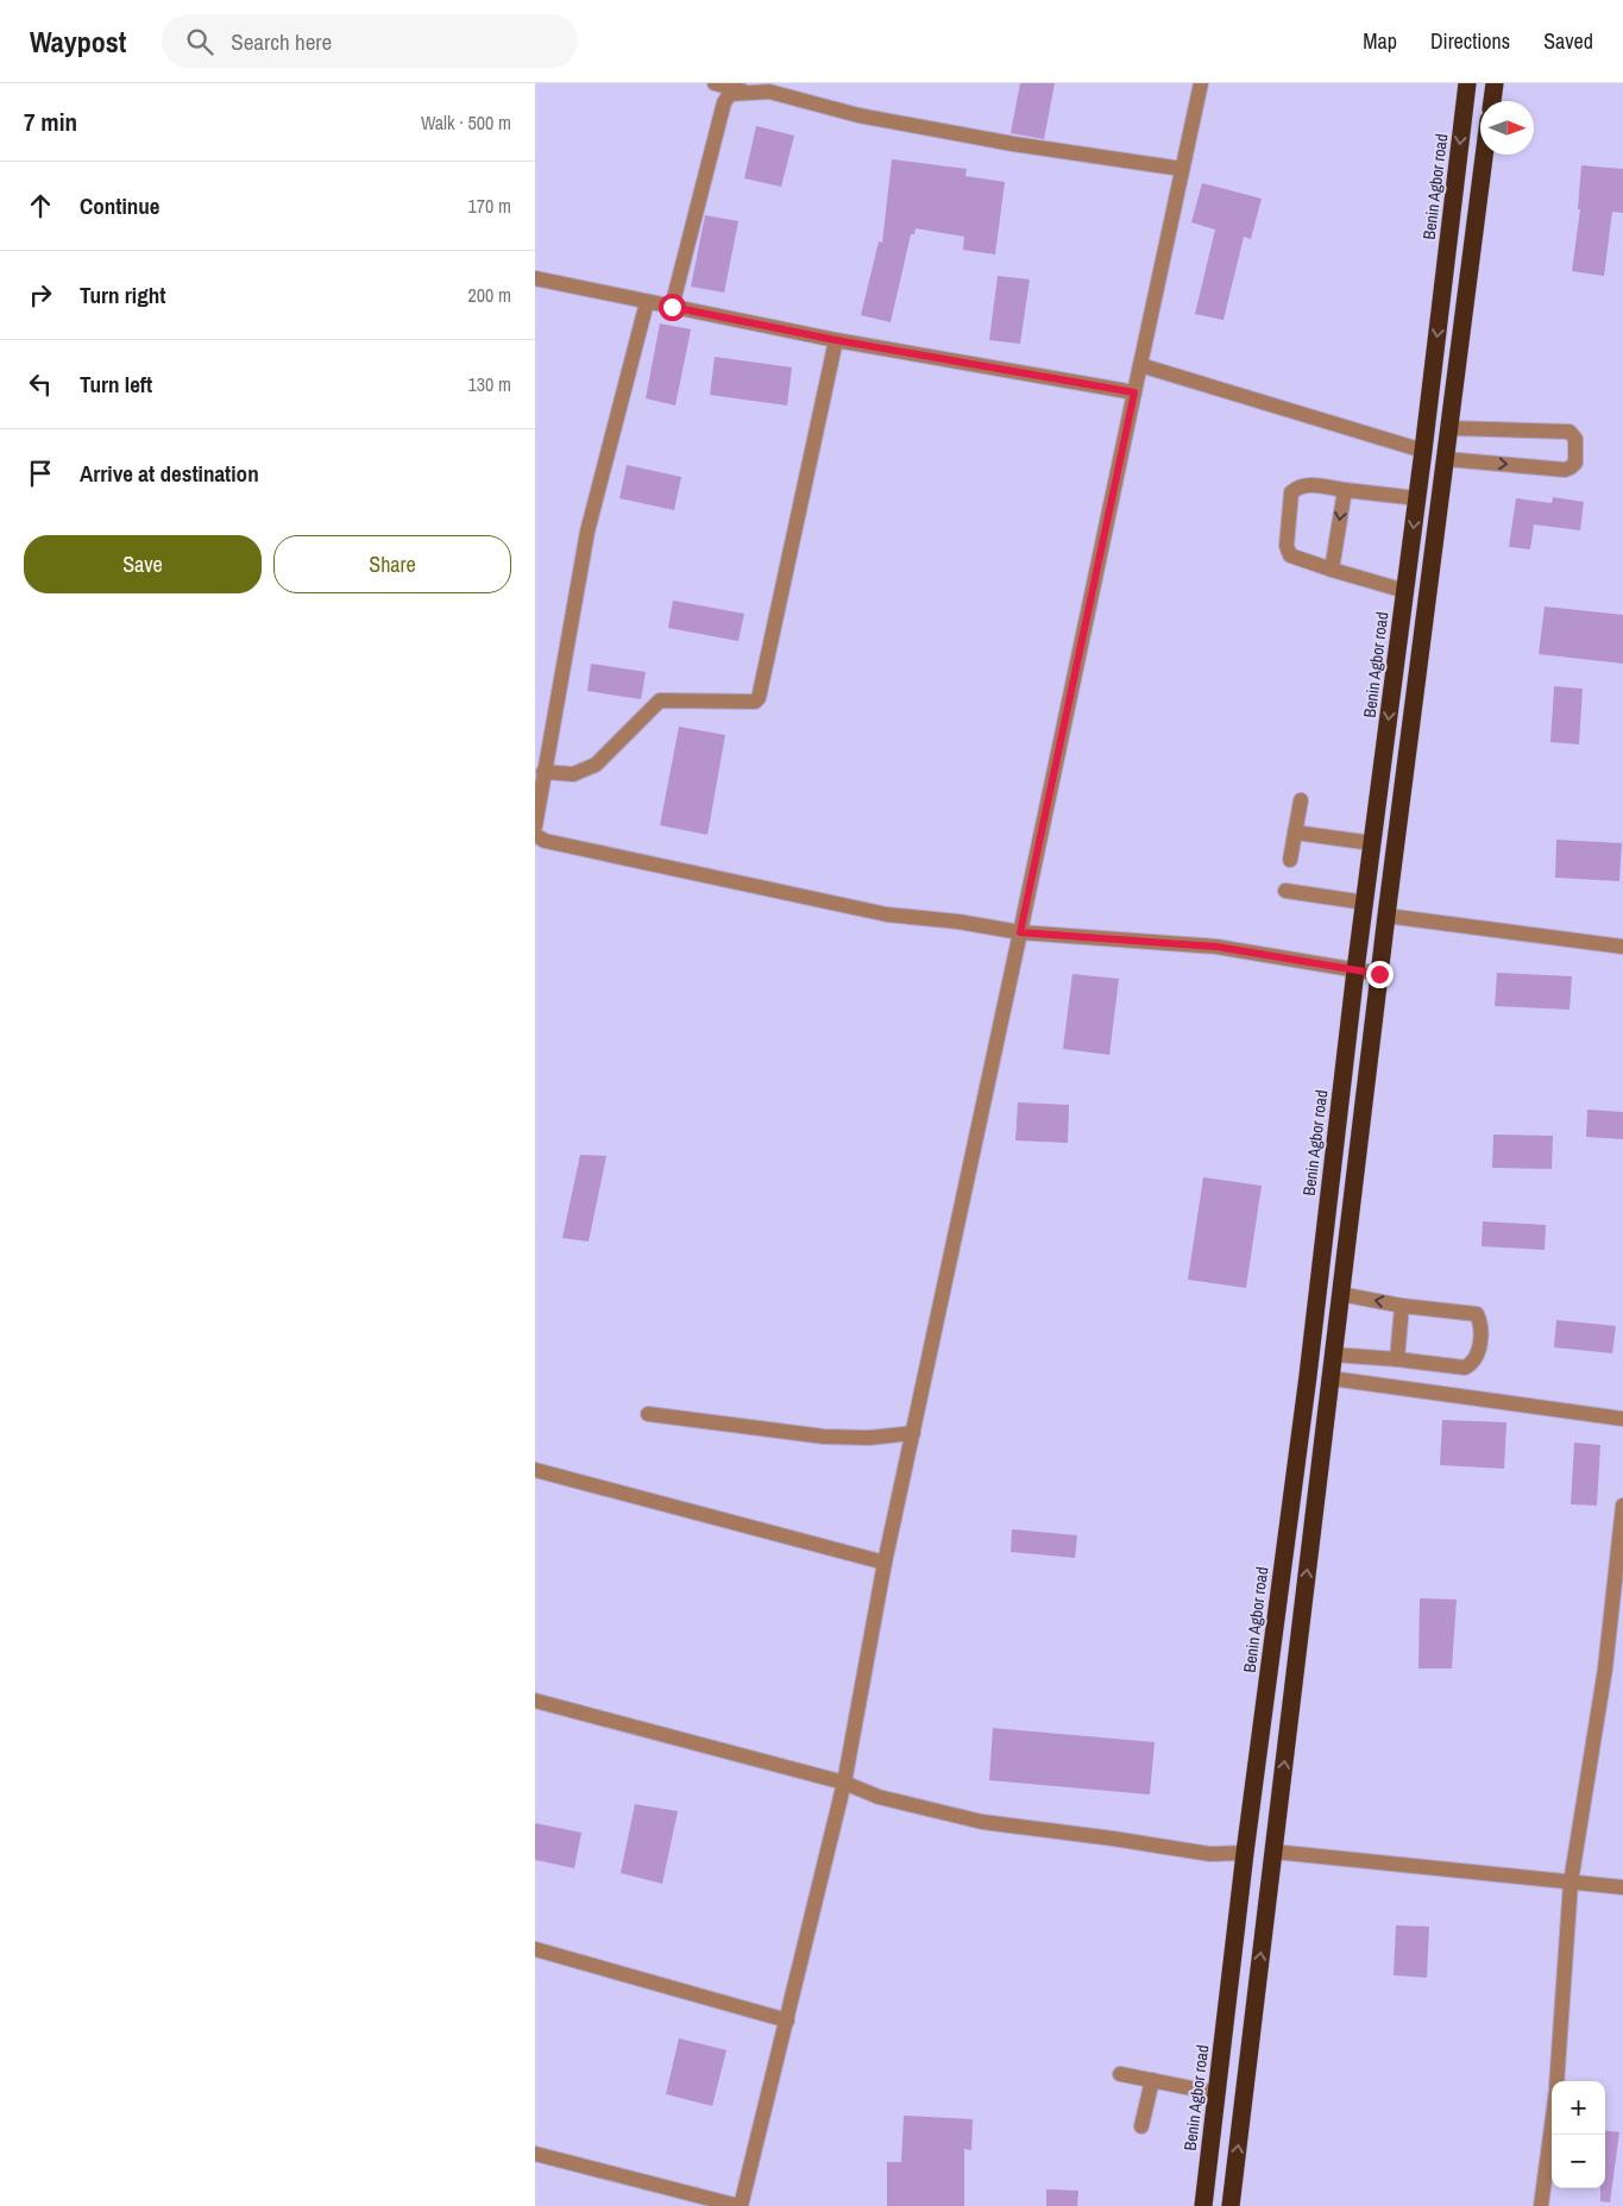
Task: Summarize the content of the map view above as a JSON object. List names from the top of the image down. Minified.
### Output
{"streets":{"highway":["Benin Agbor road"]},"north":"right","page":{"header":"Waypost","search":"Search here","nav":["Map","Directions","Saved"],"heading":["7 min","Walk · 500 m"],"list":[["Continue","170 m"],["Turn right","200 m"],["Turn left","130 m"],"Arrive at destination"],"buttons":["Save","Share"],"map_buttons":["+","−"]}}
